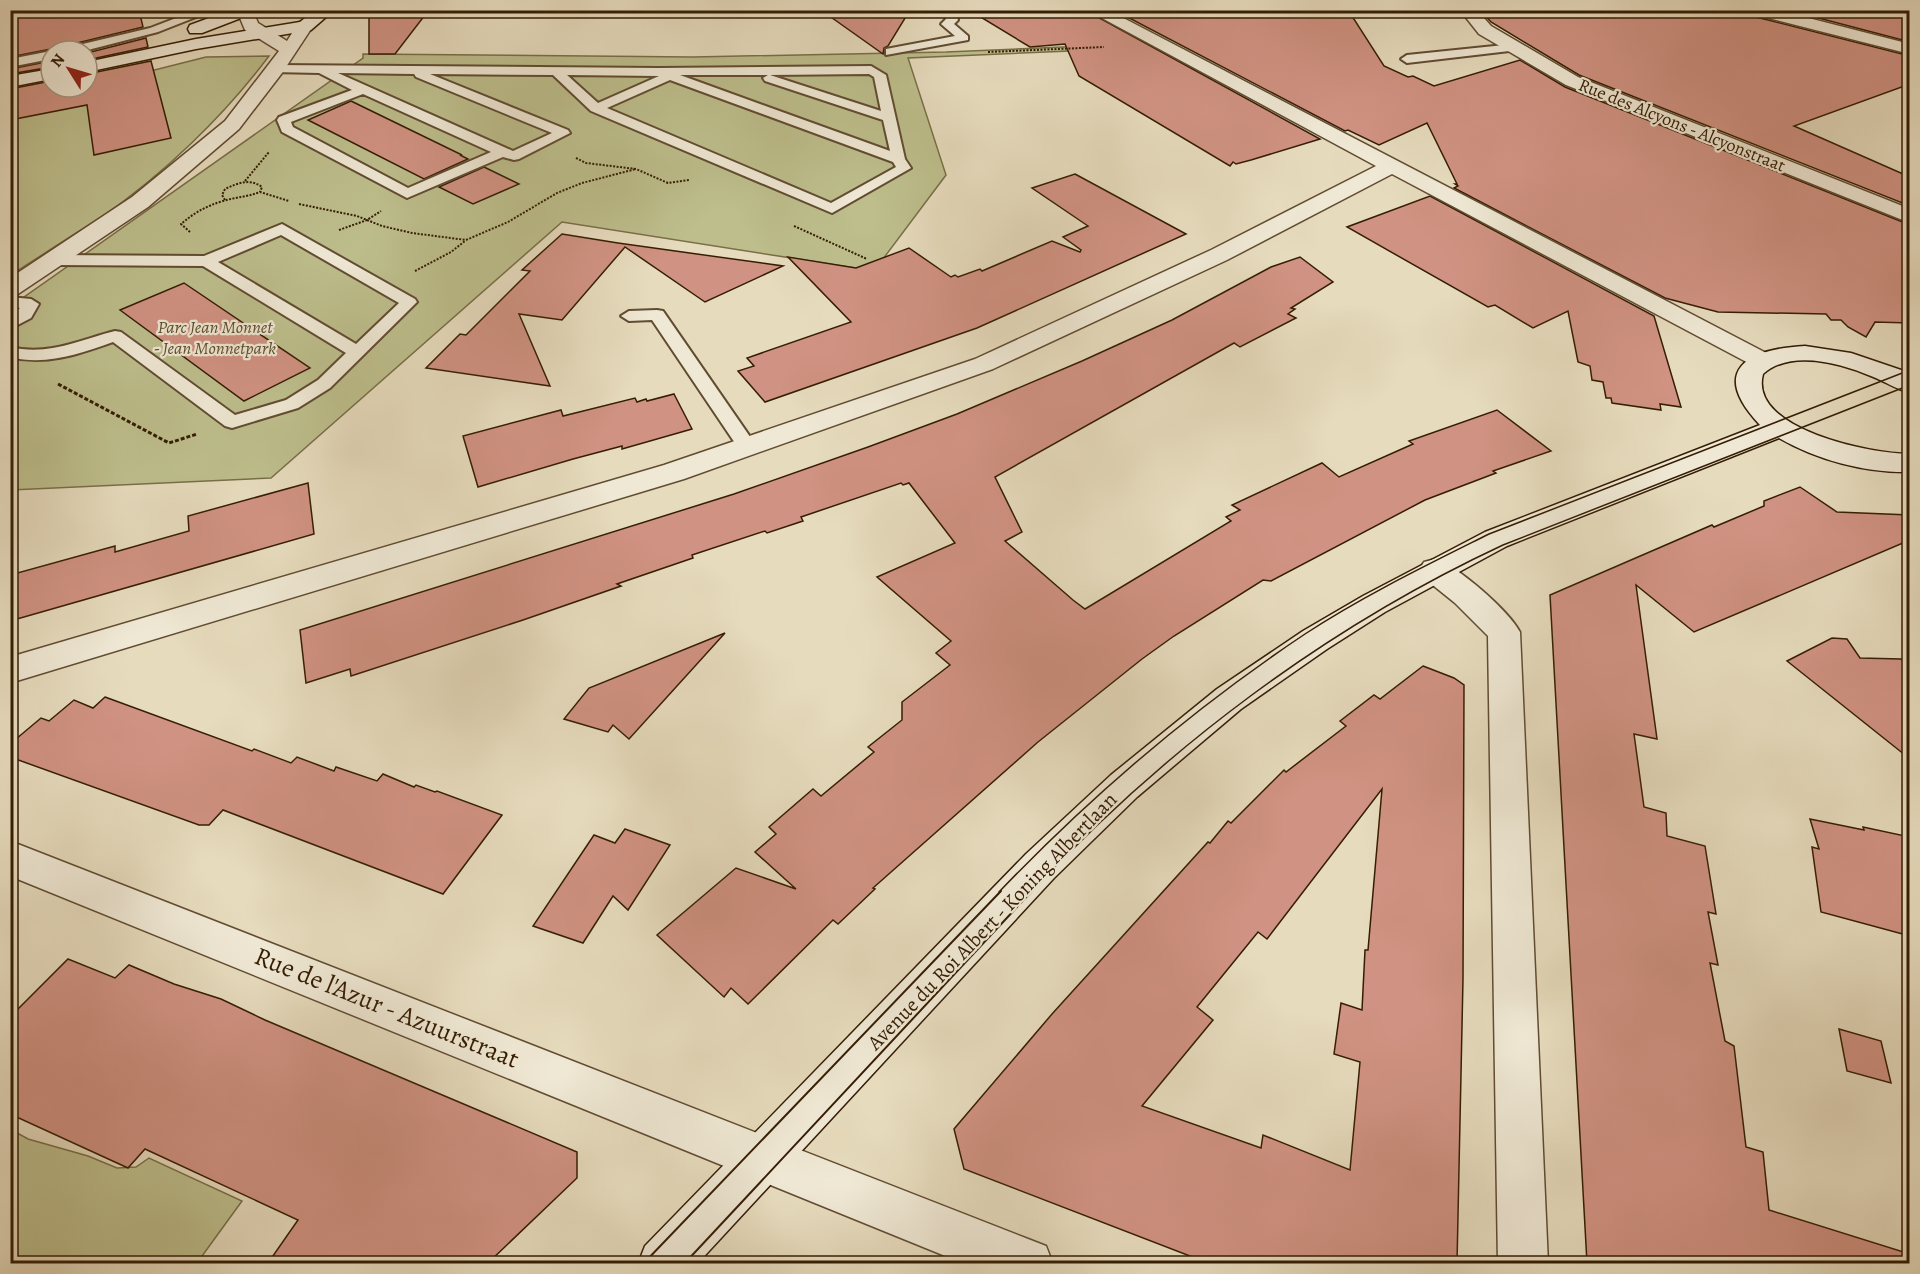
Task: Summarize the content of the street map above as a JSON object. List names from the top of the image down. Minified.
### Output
{"streets":{"street":["Rue des Alcyons - Alcyonstraat","Avenue du Roi Albert - Koning Albertlaan","Rue de l'Azur - Azuurstraat"]},"crossings":[["Avenue du Roi Albert - Koning Albertlaan","Rue de l'Azur - Azuurstraat"]],"parks":["Parc Jean Monnet - Jean Monnetpark"],"north":"top left"}
